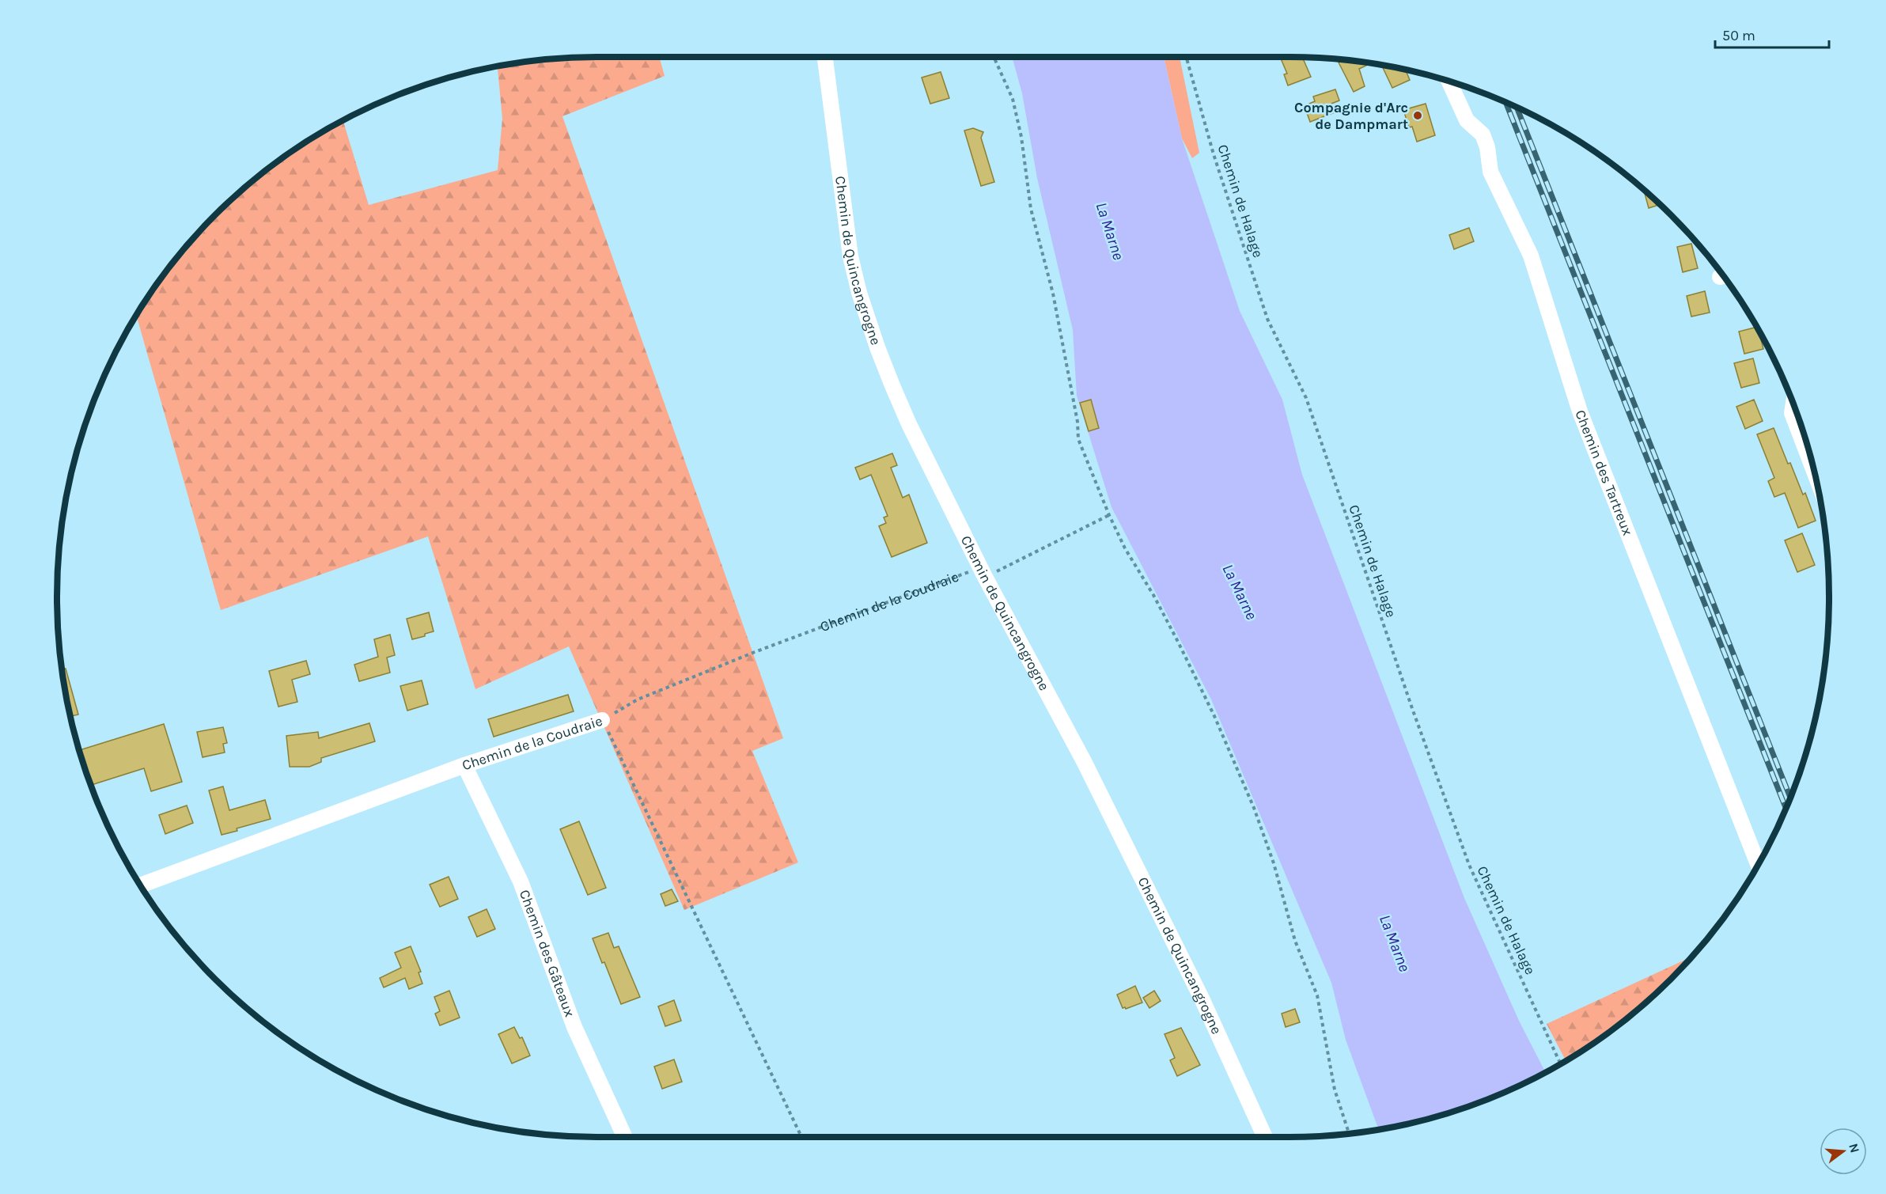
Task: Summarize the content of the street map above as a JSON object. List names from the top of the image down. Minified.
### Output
{"streets":{"street":["Chemin de Quincangrogne","Chemin des Tartreux","Chemin de la Coudraie","Chemin des Gâteaux"],"path":["Chemin de Halage"]},"crossings":[["Chemin de Quincangrogne","Chemin de la Coudraie"],["Chemin de la Coudraie","Chemin des Gâteaux"]],"water":["La Marne"],"places":["Compagnie d'Arc de Dampmart"],"scale_bar":"50 m","north":"right"}
